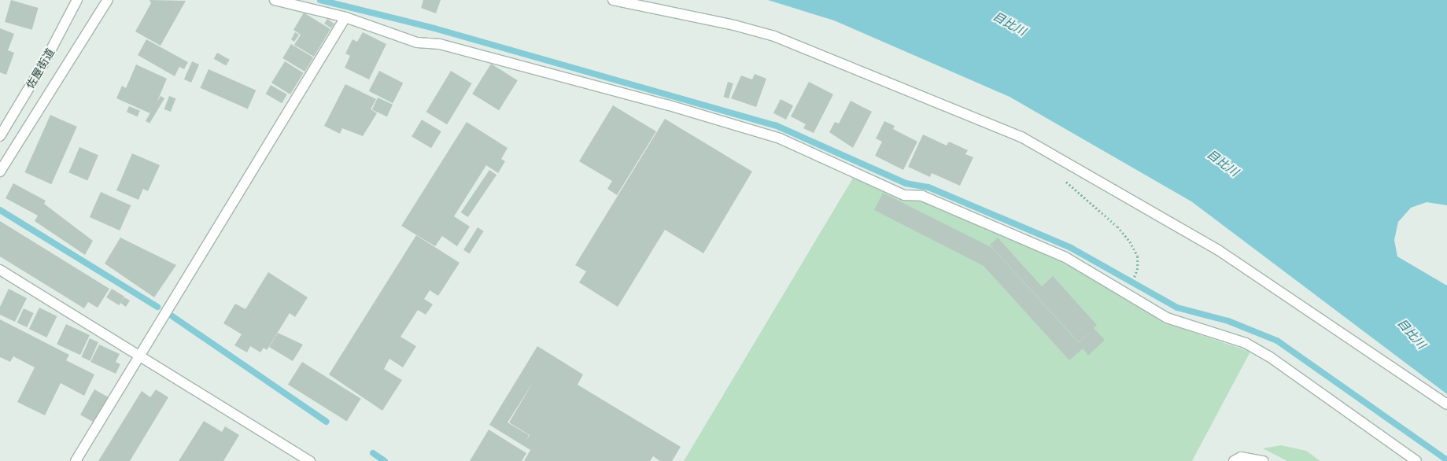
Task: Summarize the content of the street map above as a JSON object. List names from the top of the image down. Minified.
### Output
{"streets":{"street":["佐屋街道"]},"water":["目比川"]}
